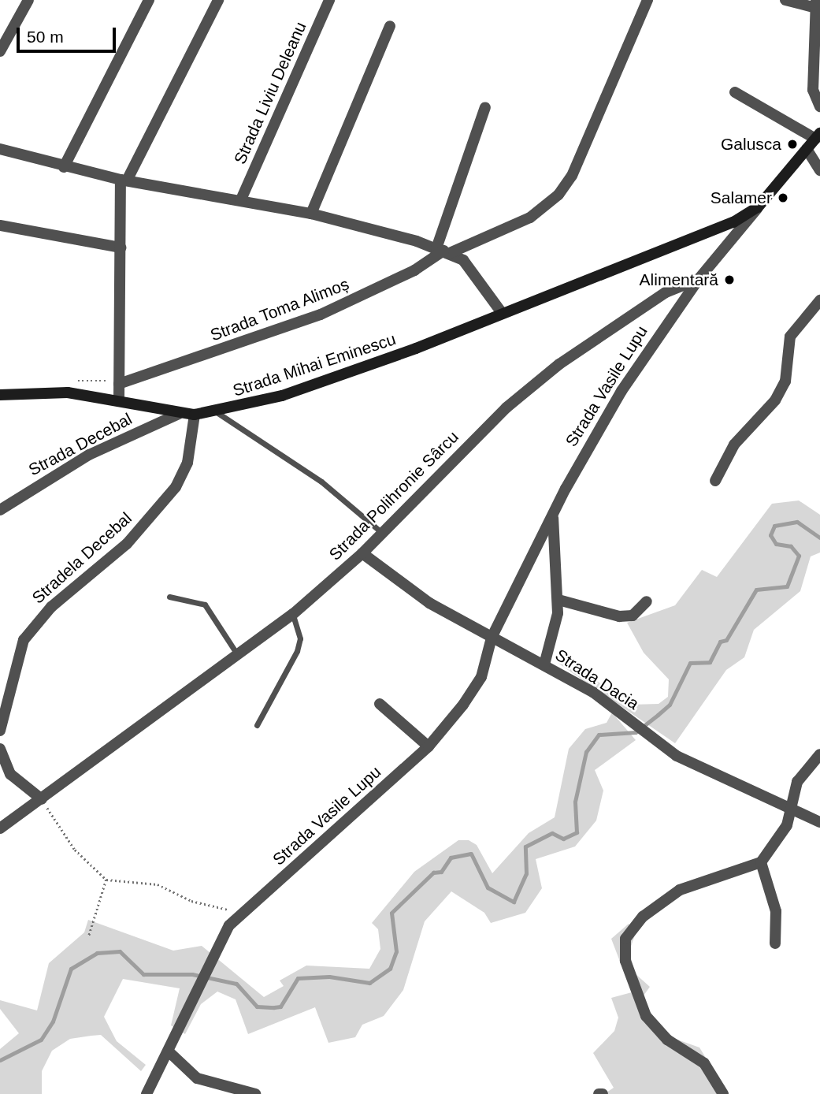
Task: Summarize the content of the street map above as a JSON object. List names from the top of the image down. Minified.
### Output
{"streets":{"main road":["Strada Mihai Eminescu"],"street":["Strada Liviu Deleanu","Strada Toma Alimoș","Strada Vasile Lupu","Strada Decebal","Strada Polihronie Sârcu","Stradela Decebal","Strada Dacia"]},"crossings":[["Strada Mihai Eminescu","Strada Decebal"],["Strada Mihai Eminescu","Strada Polihronie Sârcu"],["Strada Mihai Eminescu","Stradela Decebal"],["Strada Vasile Lupu","Strada Polihronie Sârcu"],["Strada Vasile Lupu","Strada Dacia"],["Strada Polihronie Sârcu","Strada Dacia"]],"places":["Galusca","Salamer","Alimentară"],"scale_bar":"50 m"}
